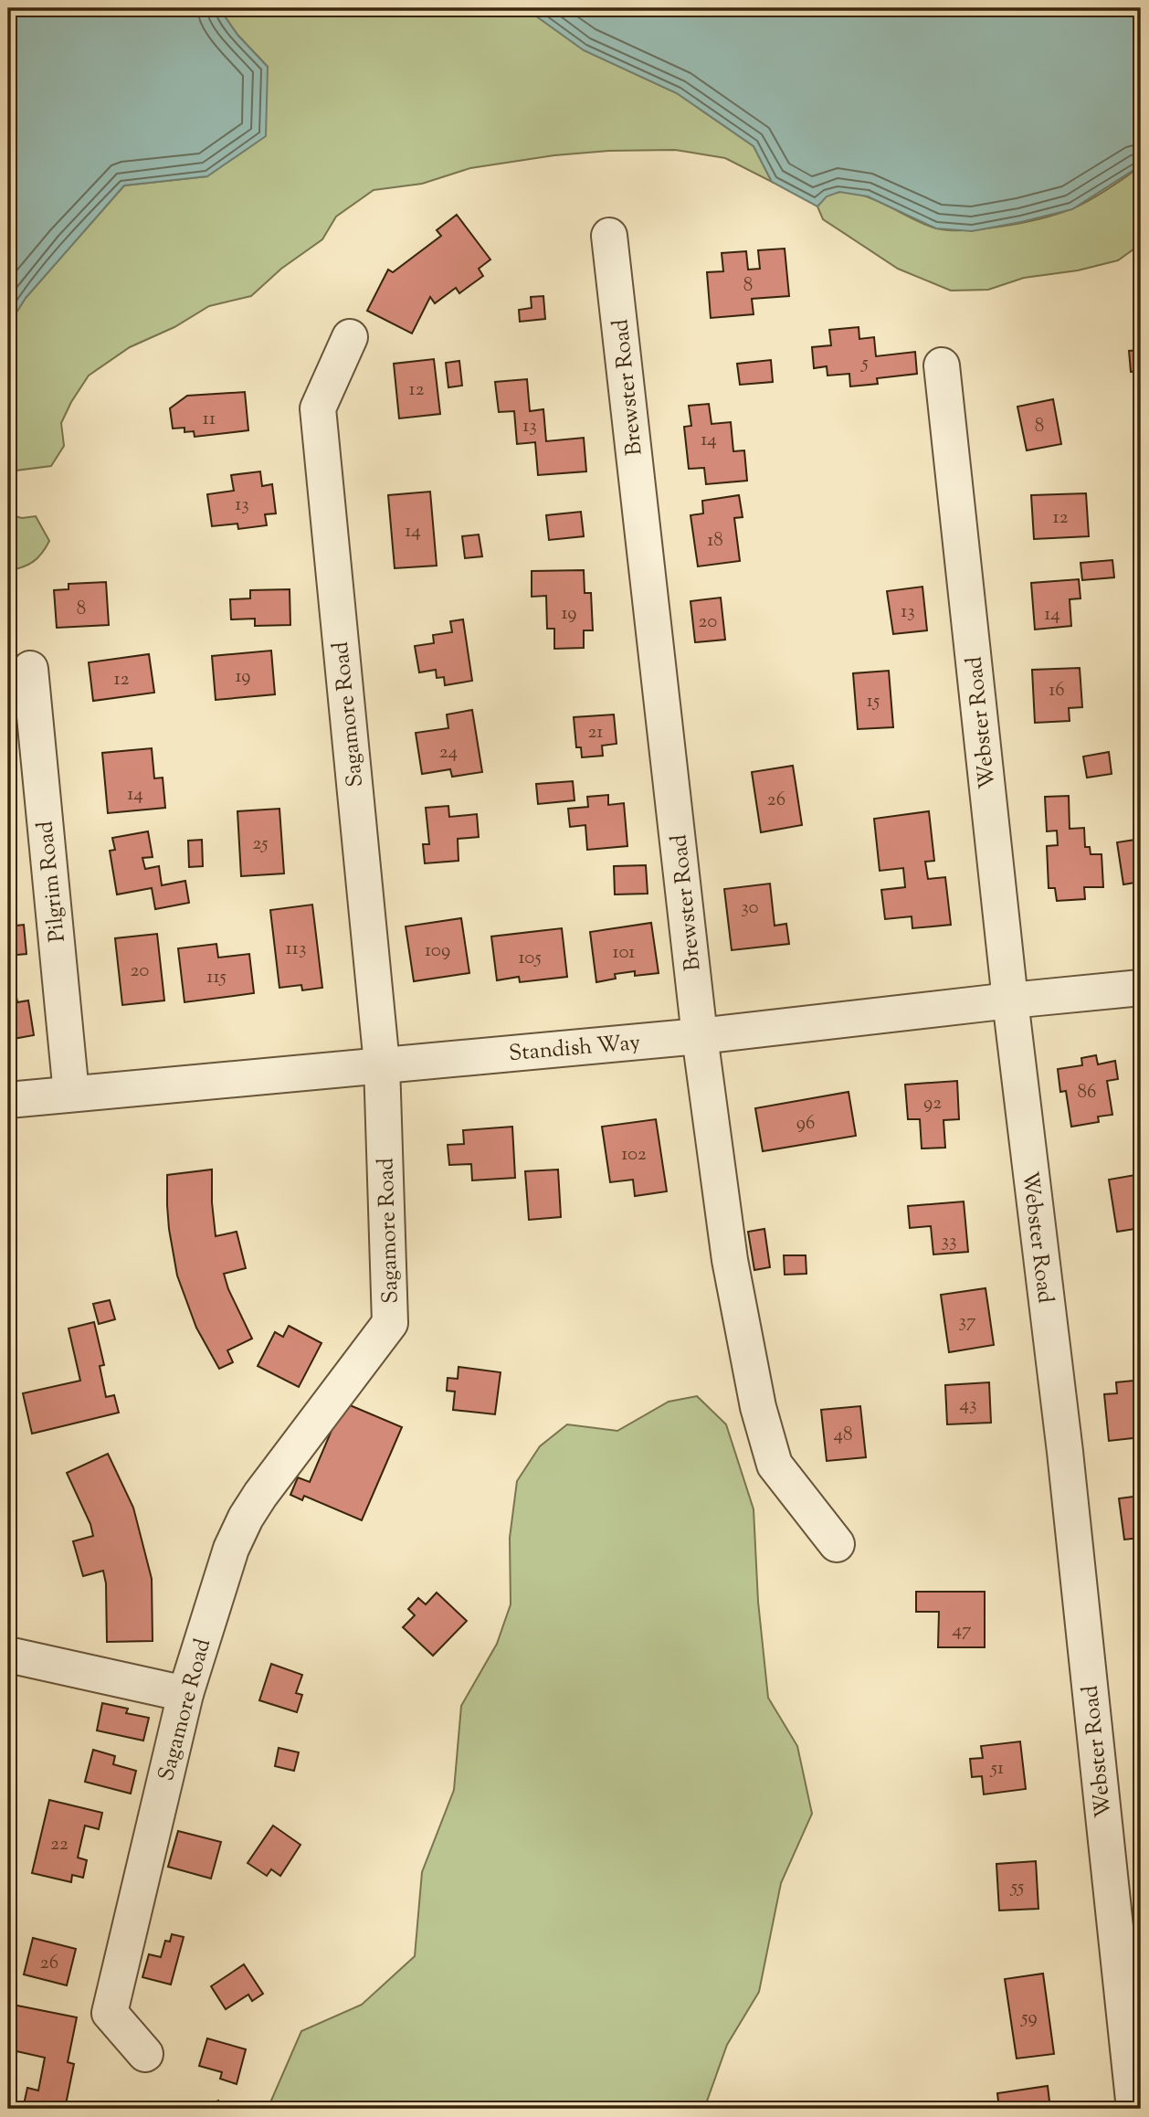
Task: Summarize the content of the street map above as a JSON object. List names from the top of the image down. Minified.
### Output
{"streets":{"street":["Brewster Road","Sagamore Road","Webster Road","Pilgrim Road","Standish Way"]},"crossings":[["Brewster Road","Standish Way"],["Sagamore Road","Standish Way"],["Webster Road","Standish Way"],["Pilgrim Road","Standish Way"]],"house_numbers":["8","5","12","11","13","8","14","13","12","14","18","8","13","19","14","20","19","12","16","15","21","24","14","26","25","30","113","109","101","105","20","115","86","92","96","102","33","37","43","48","47","51","22","55","26","59"]}
